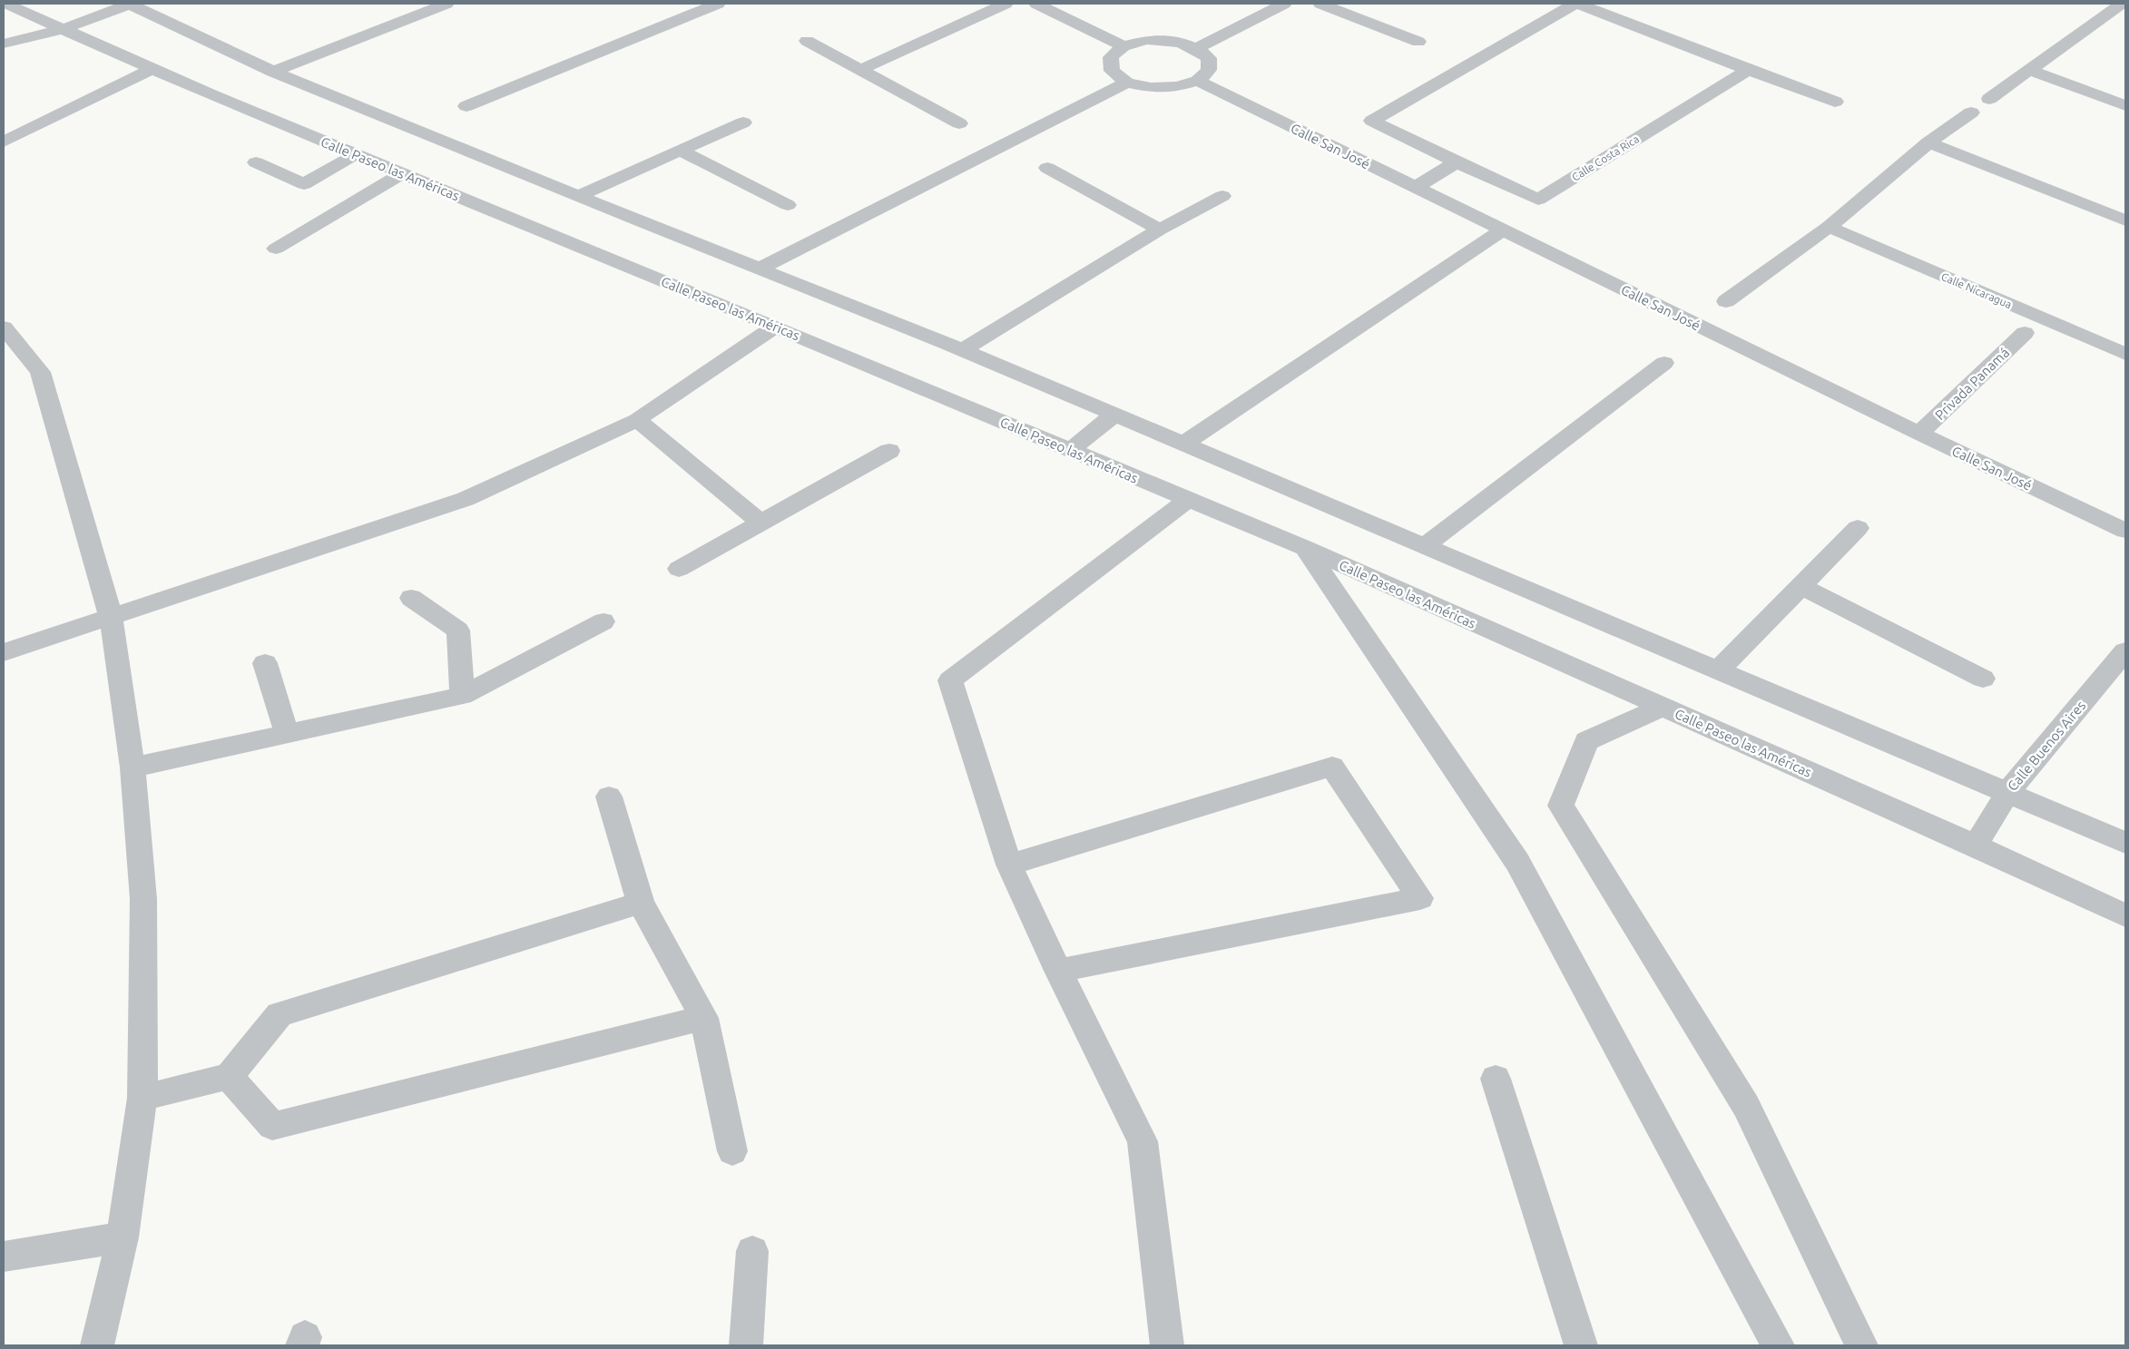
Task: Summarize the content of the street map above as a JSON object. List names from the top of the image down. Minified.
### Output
{"streets":{"street":["Calle San José","Calle Costa Rica","Calle Paseo las Américas","Calle Nicaragua","Privada Panamá","Calle Buenos Aires"]},"crossings":[["Calle San José","Privada Panamá"],["Calle Paseo las Américas","Calle Buenos Aires"]]}
